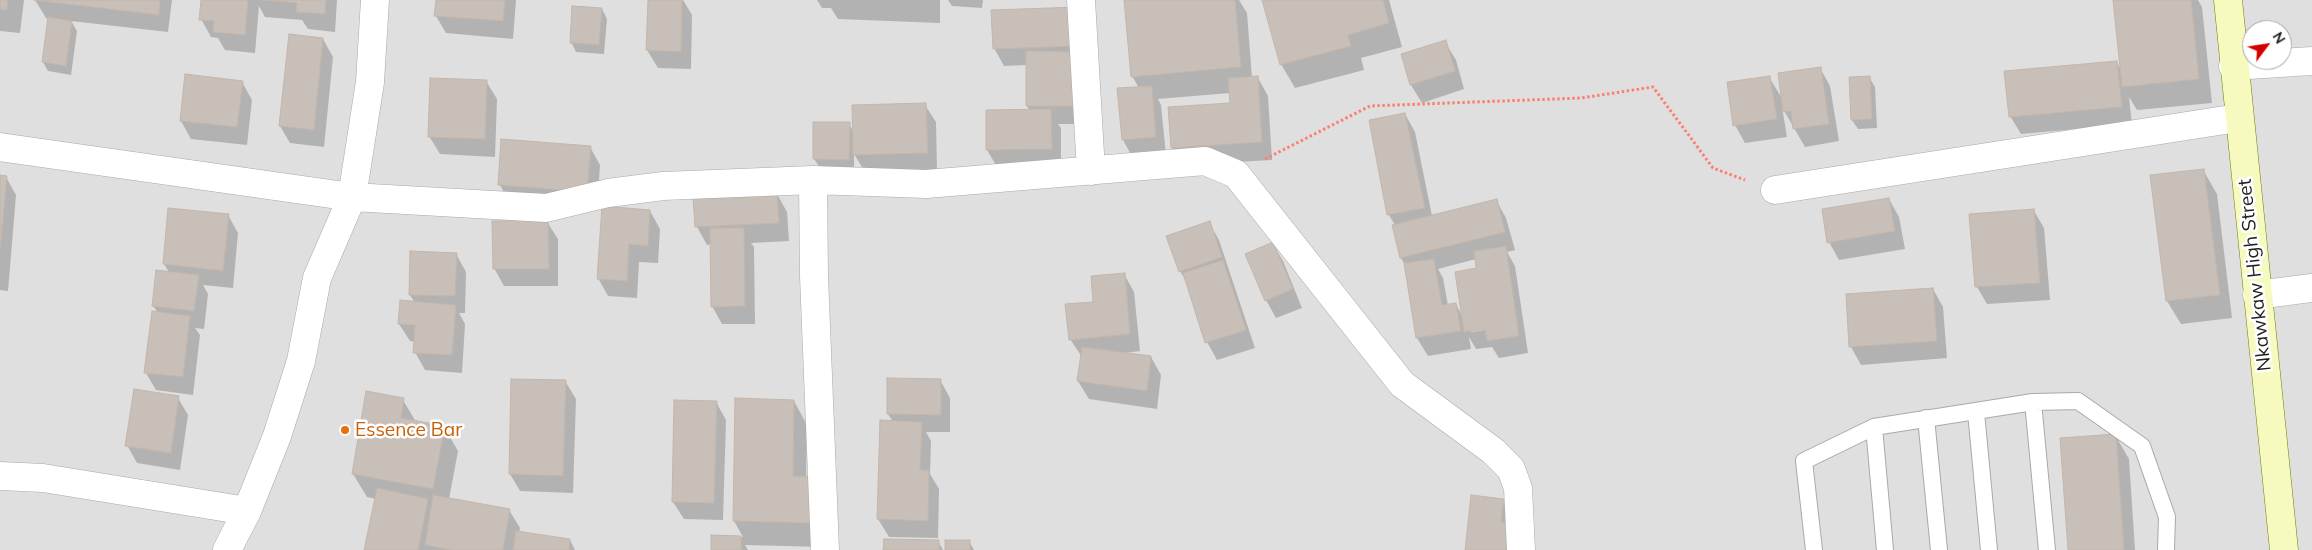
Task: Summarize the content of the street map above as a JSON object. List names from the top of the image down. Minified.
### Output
{"streets":{"main road":["Nkawkaw High Street"]},"places":["Essence Bar"],"north":"top right"}
